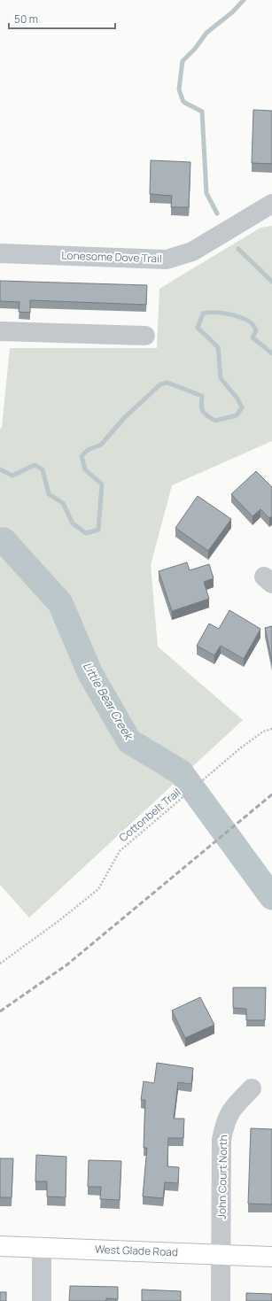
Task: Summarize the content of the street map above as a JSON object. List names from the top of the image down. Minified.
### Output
{"streets":{"main road":["West Glade Road"],"street":["Lonesome Dove Trail","John Court North"],"path":["Cottonbelt Trail"]},"crossings":[["John Court North","West Glade Road"]],"water":["Little Bear Creek"],"scale_bar":"50 m"}
